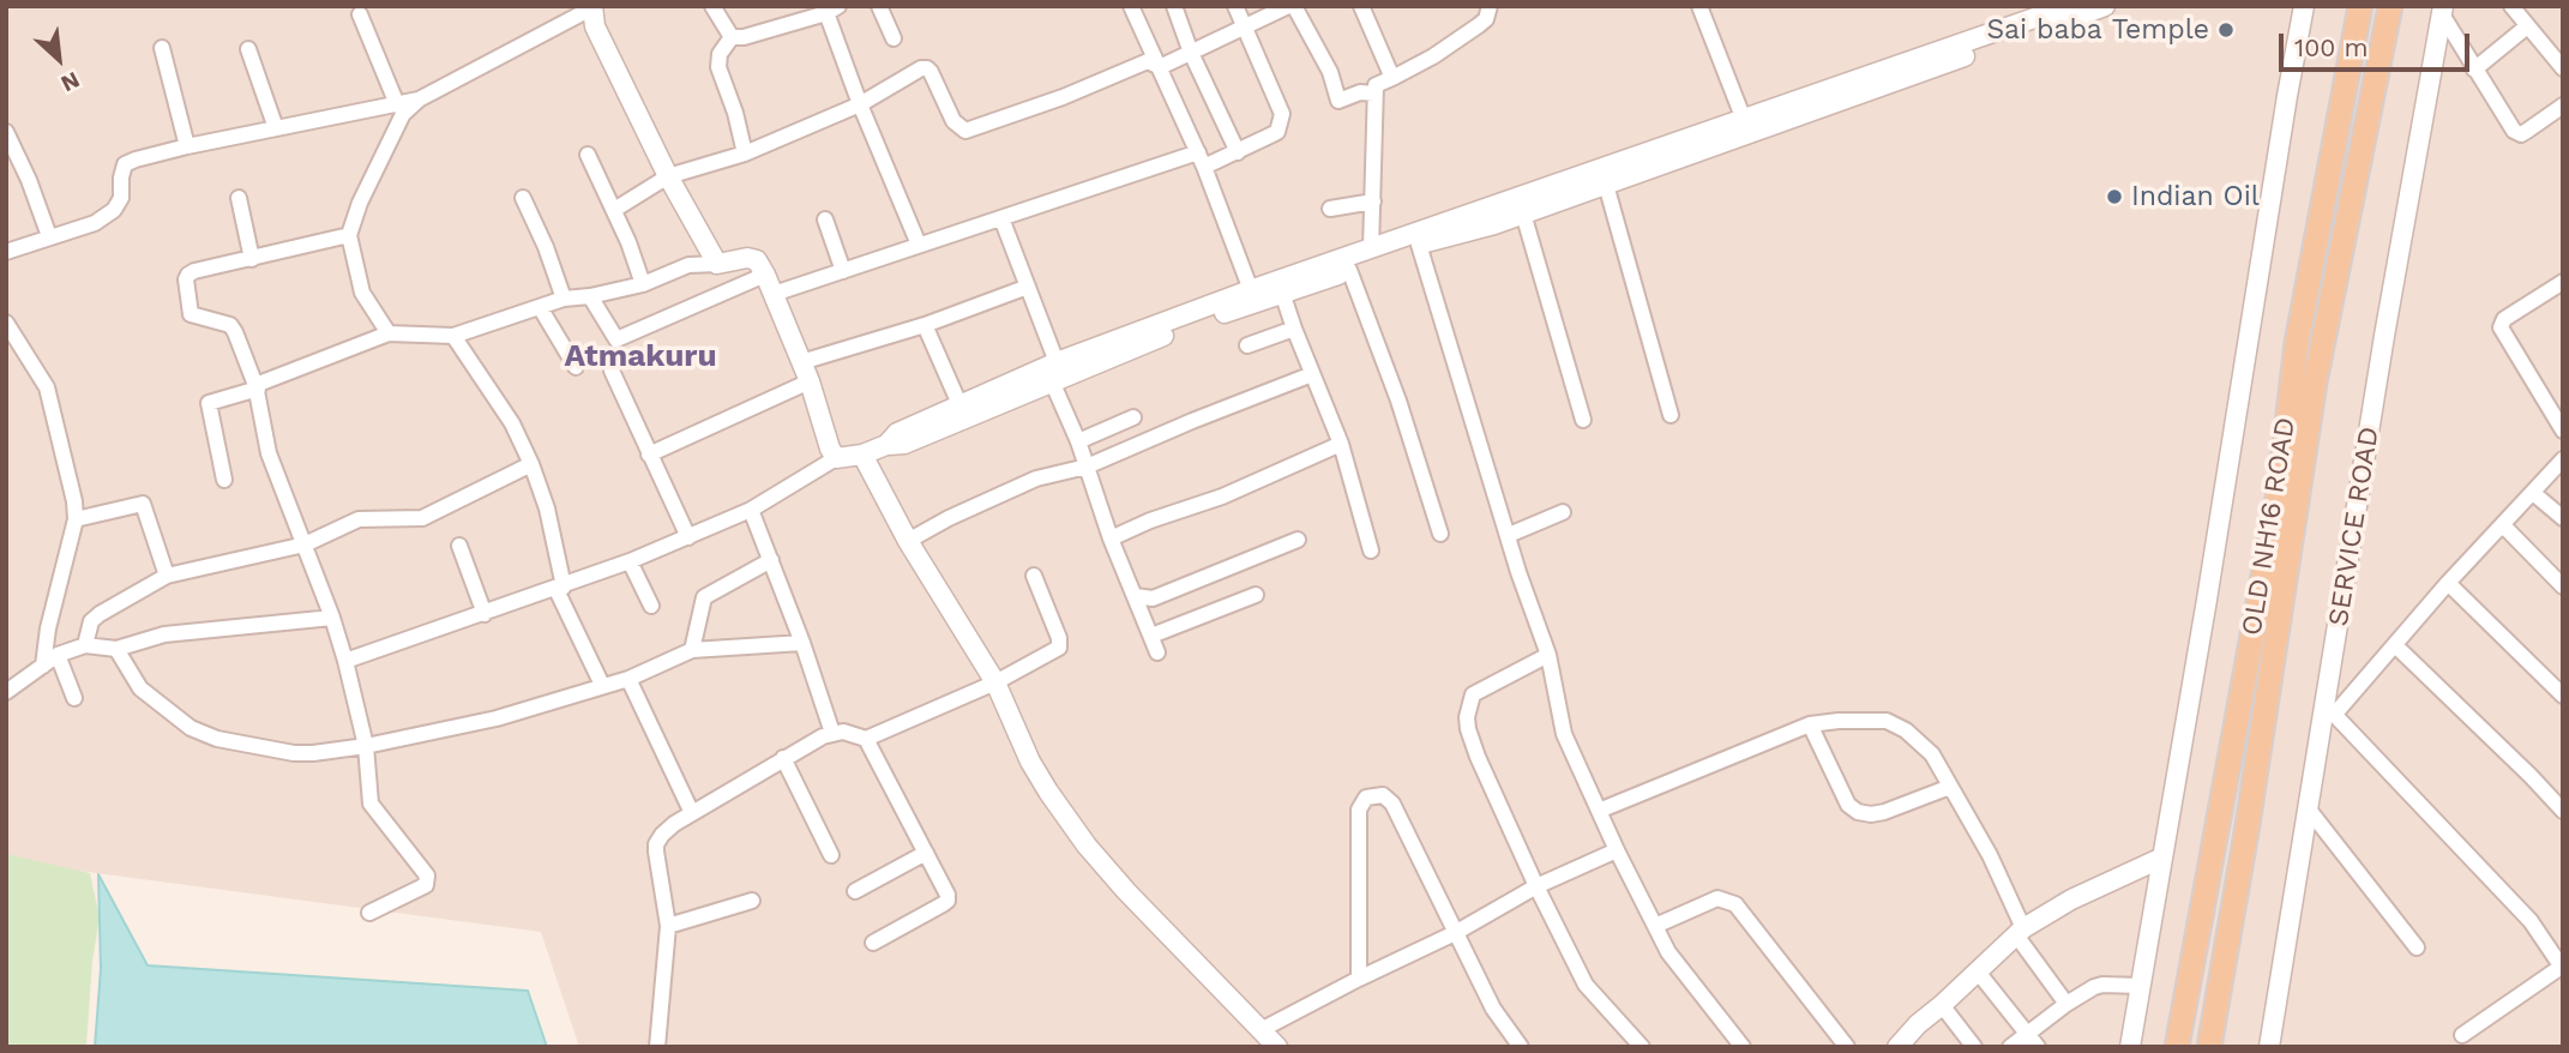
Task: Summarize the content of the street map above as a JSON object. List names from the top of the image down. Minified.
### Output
{"streets":{"main road":["OLD NH16 ROAD"],"street":["SERVICE ROAD"]},"districts":["Atmakuru"],"places":["Sai baba Temple","Indian Oil"],"scale_bar":"100 m","north":"bottom right"}
